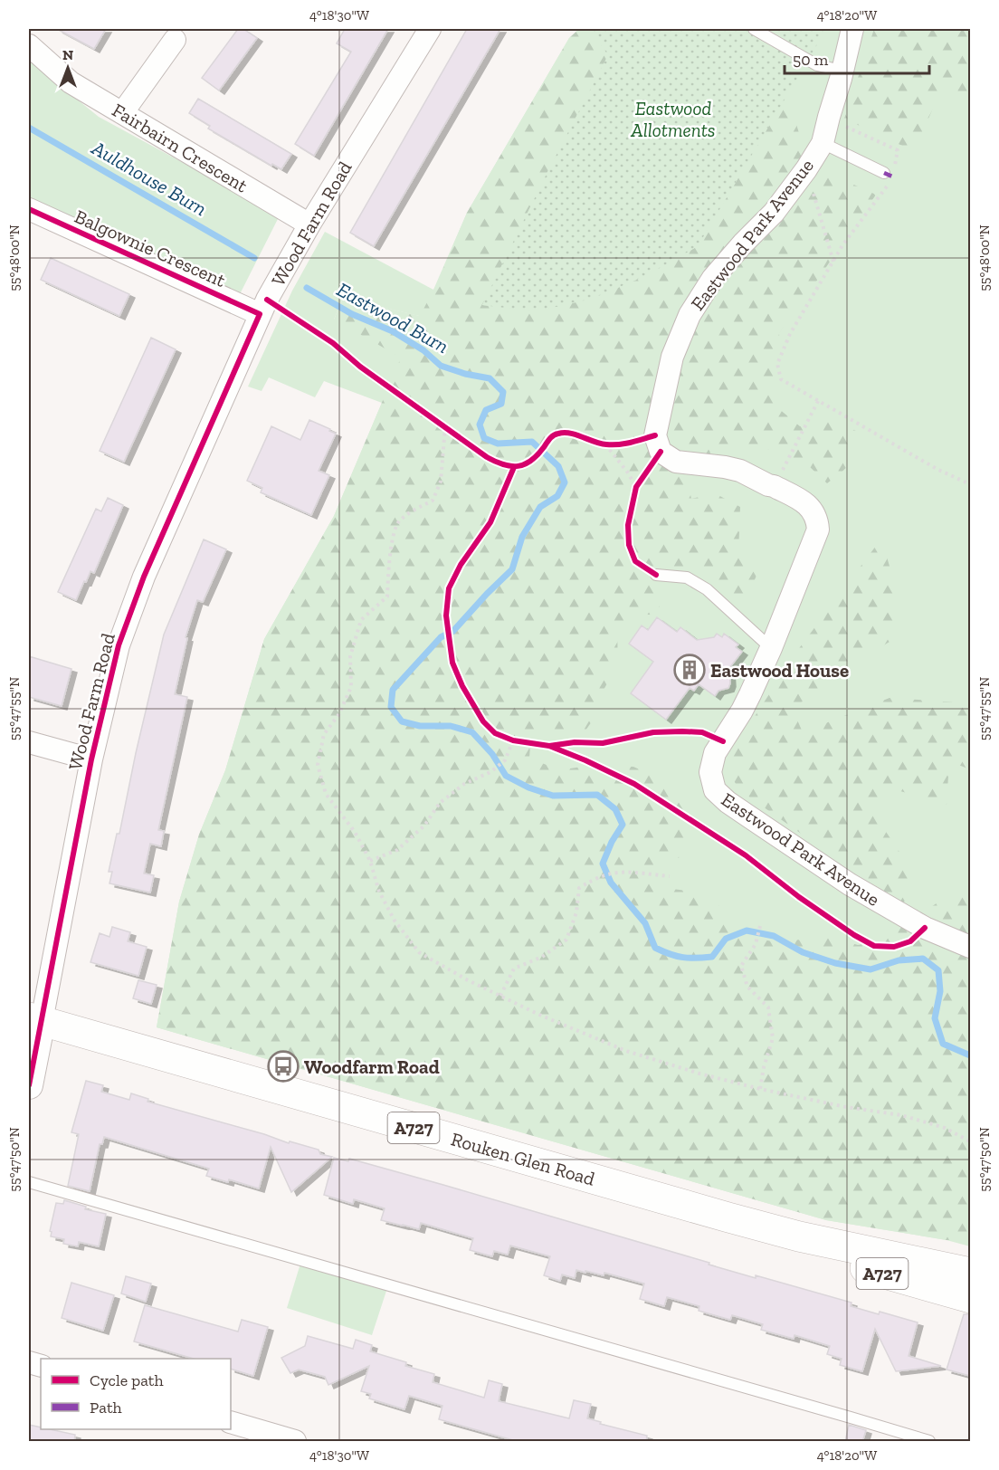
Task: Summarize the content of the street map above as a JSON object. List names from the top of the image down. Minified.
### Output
{"streets":{"main road":["A727","Rouken Glen Road"],"street":["Fairbairn Crescent","Wood Farm Road","Eastwood Park Avenue","Balgownie Crescent"]},"crossings":[["Fairbairn Crescent","Wood Farm Road"],["Wood Farm Road","Balgownie Crescent"],["Wood Farm Road","Rouken Glen Road"]],"water":["Auldhouse Burn","Eastwood Burn"],"parks":["Eastwood Allotments"],"places":{"building":["Eastwood House"],"bus stop":["Woodfarm Road"]},"legend":["Cycle path","Path"],"scale_bar":"50 m","north":"top","coordinates":["4°18'30\"W","4°18'20\"W","55°48'00\"N","55°47'55\"N","55°47'50\"N"]}
